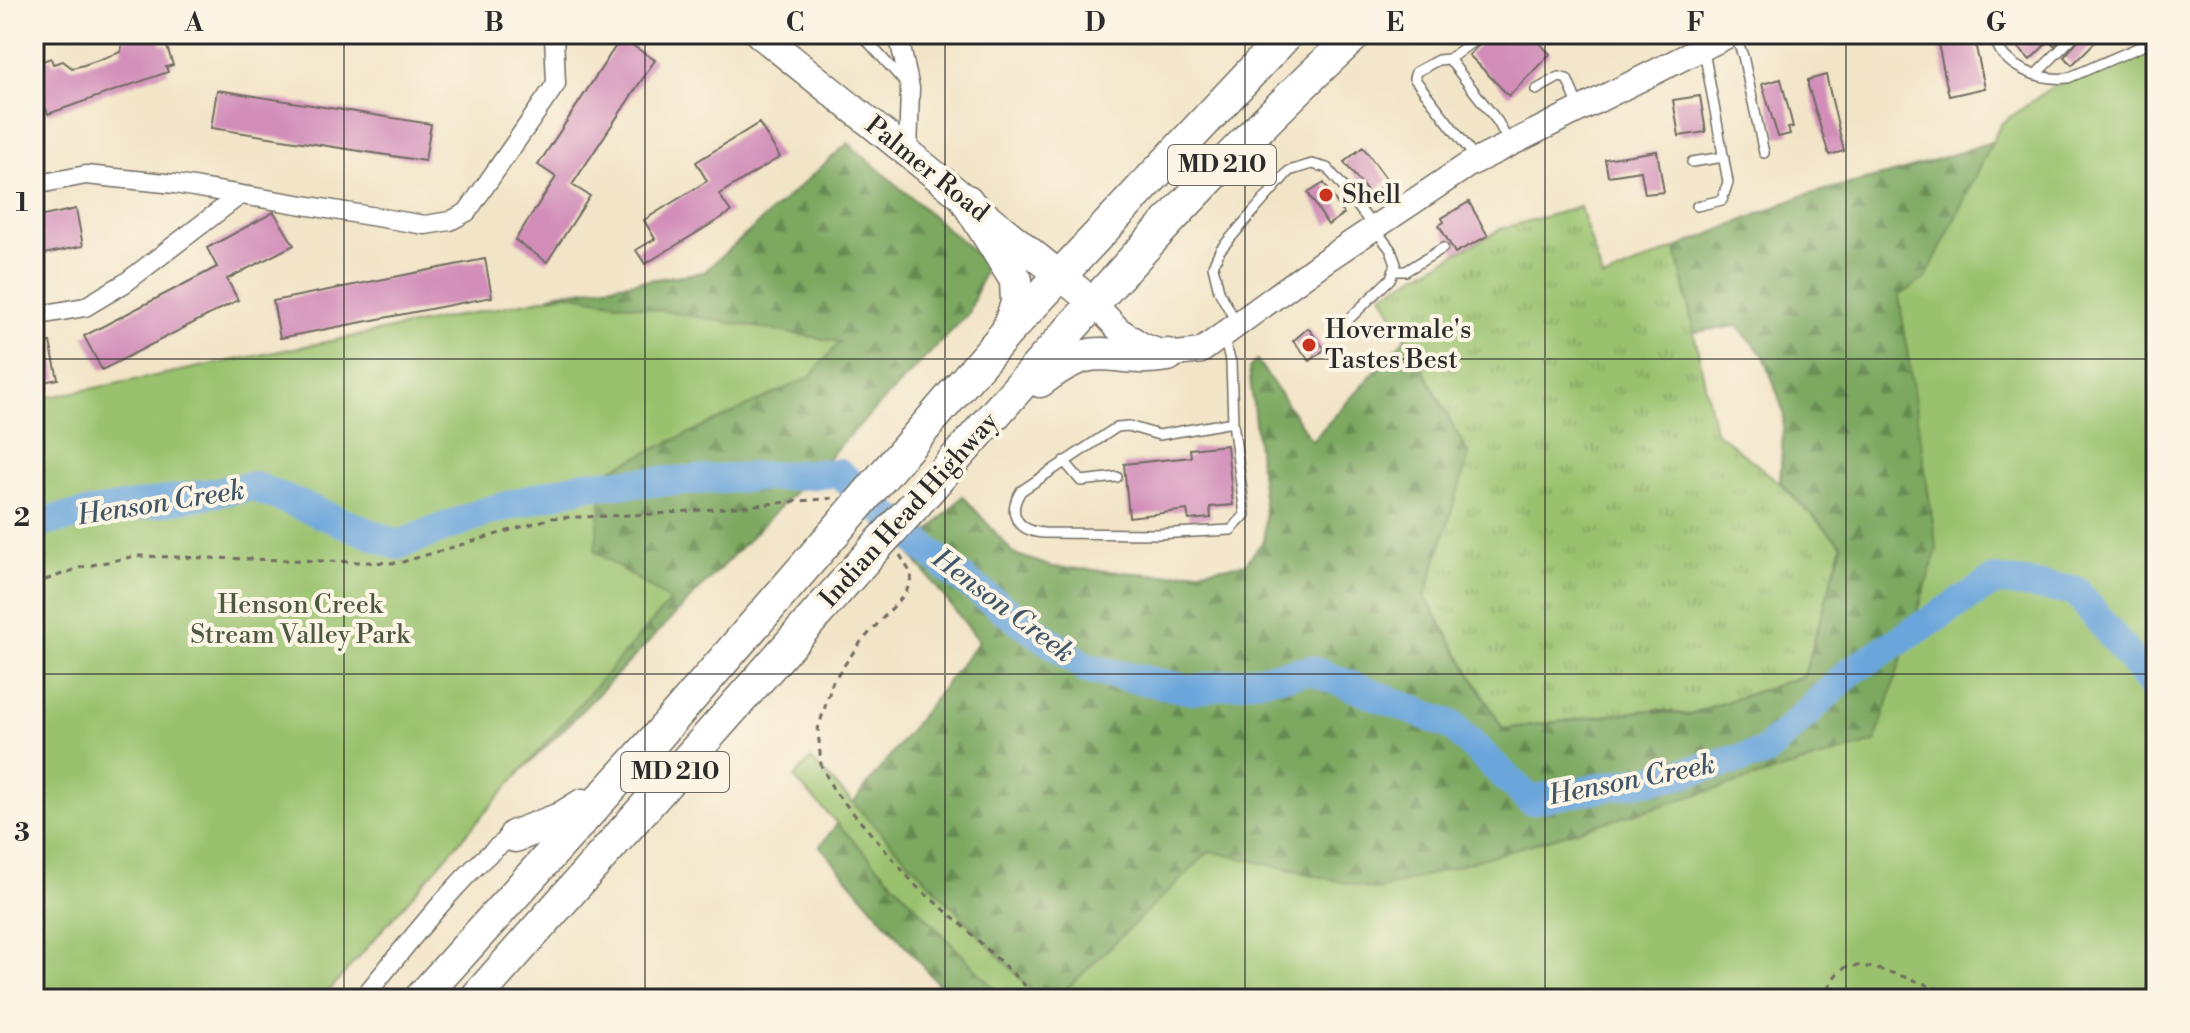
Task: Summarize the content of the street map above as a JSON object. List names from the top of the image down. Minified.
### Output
{"streets":{"highway":["MD 210","Indian Head Highway"],"main road":["Palmer Road"]},"crossings":[["Palmer Road","Indian Head Highway"]],"water":["Henson Creek"],"parks":["Henson Creek Stream Valley Park"],"places":["Shell","Hovermale's Tastes Best"],"grid":{"columns":["A","B","C","D","E","F","G"],"rows":["1","2","3"]}}
